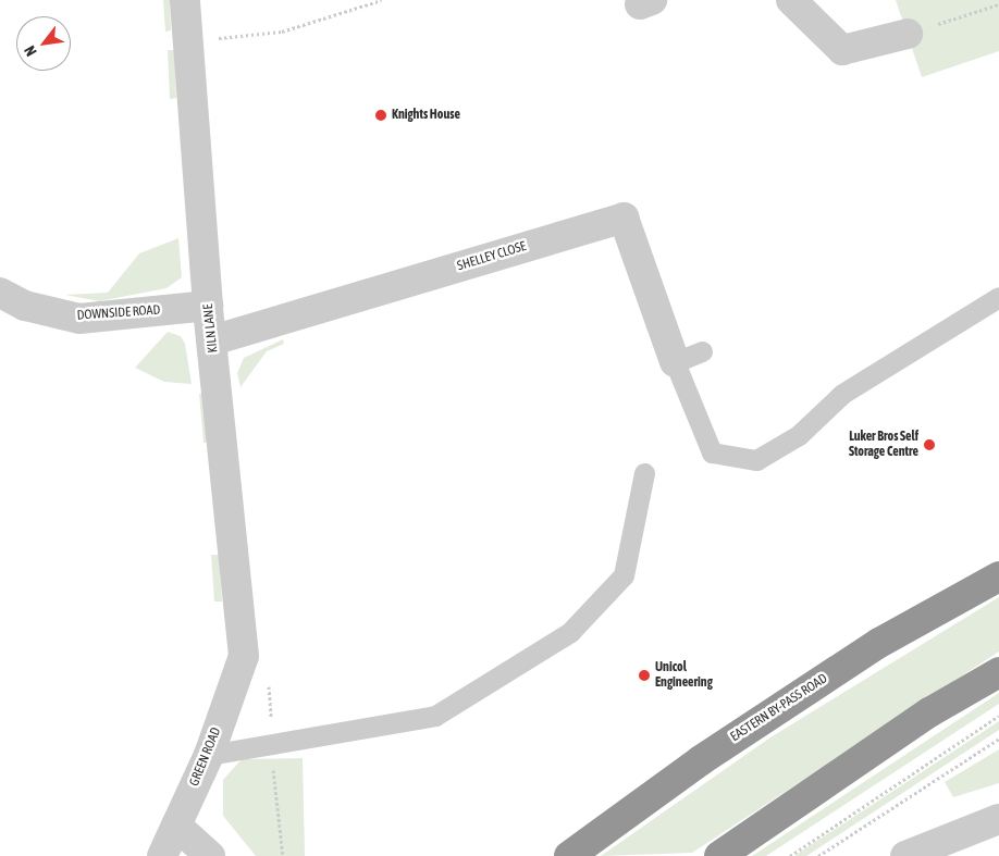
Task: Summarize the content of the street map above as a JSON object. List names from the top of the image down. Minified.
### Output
{"streets":{"highway":["EASTERN BY-PASS ROAD"],"street":["SHELLEY CLOSE","DOWNSIDE ROAD","KILN LANE","GREEN ROAD"]},"crossings":[["SHELLEY CLOSE","KILN LANE"],["DOWNSIDE ROAD","KILN LANE"],["KILN LANE","GREEN ROAD"]],"places":["Knights House","Luker Bros Self Storage Centre","Unicol Engineering"],"north":"bottom left"}
